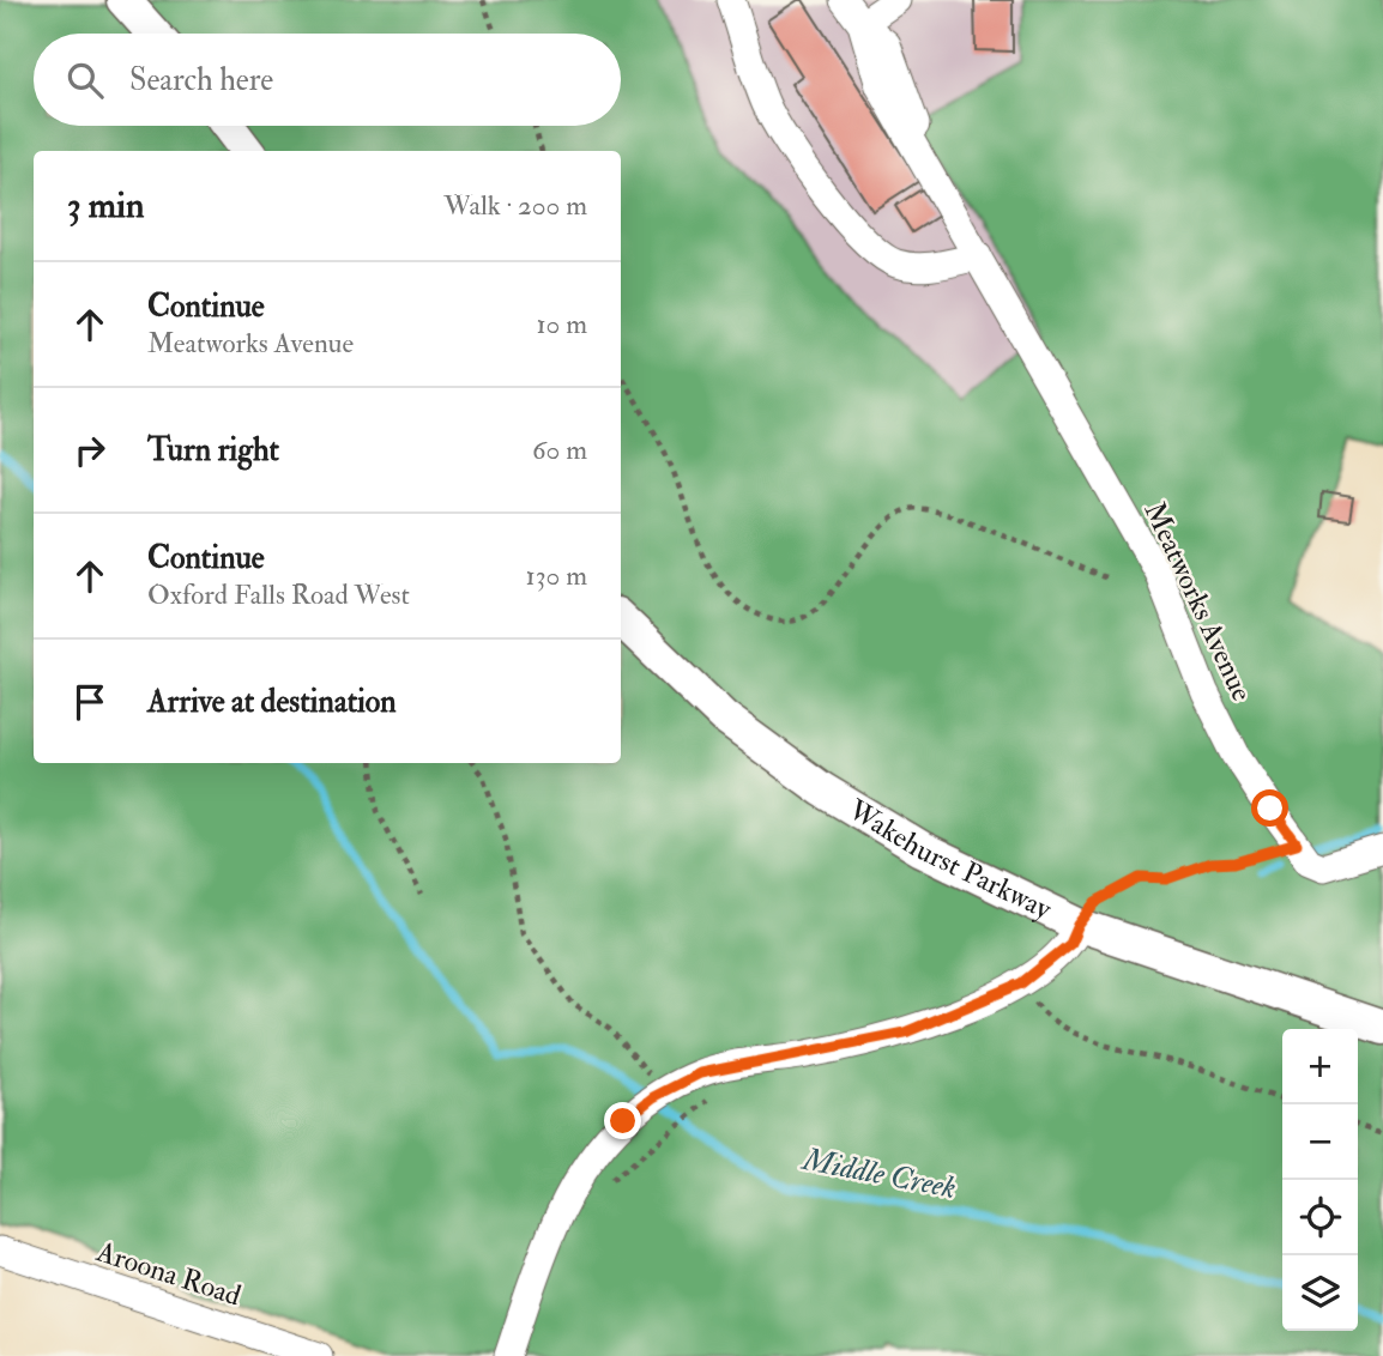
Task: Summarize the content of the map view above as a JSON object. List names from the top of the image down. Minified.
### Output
{"streets":{"main road":["Wakehurst Parkway"],"street":["Meatworks Avenue","Aroona Road"]},"water":["Middle Creek"],"page":{"search":"Search here","heading":["3 min","Walk · 200 m"],"list":[["Continue","Meatworks Avenue","10 m"],["Turn right","60 m"],["Continue","Oxford Falls Road West","130 m"],"Arrive at destination"],"map_buttons":["+","−"]}}
